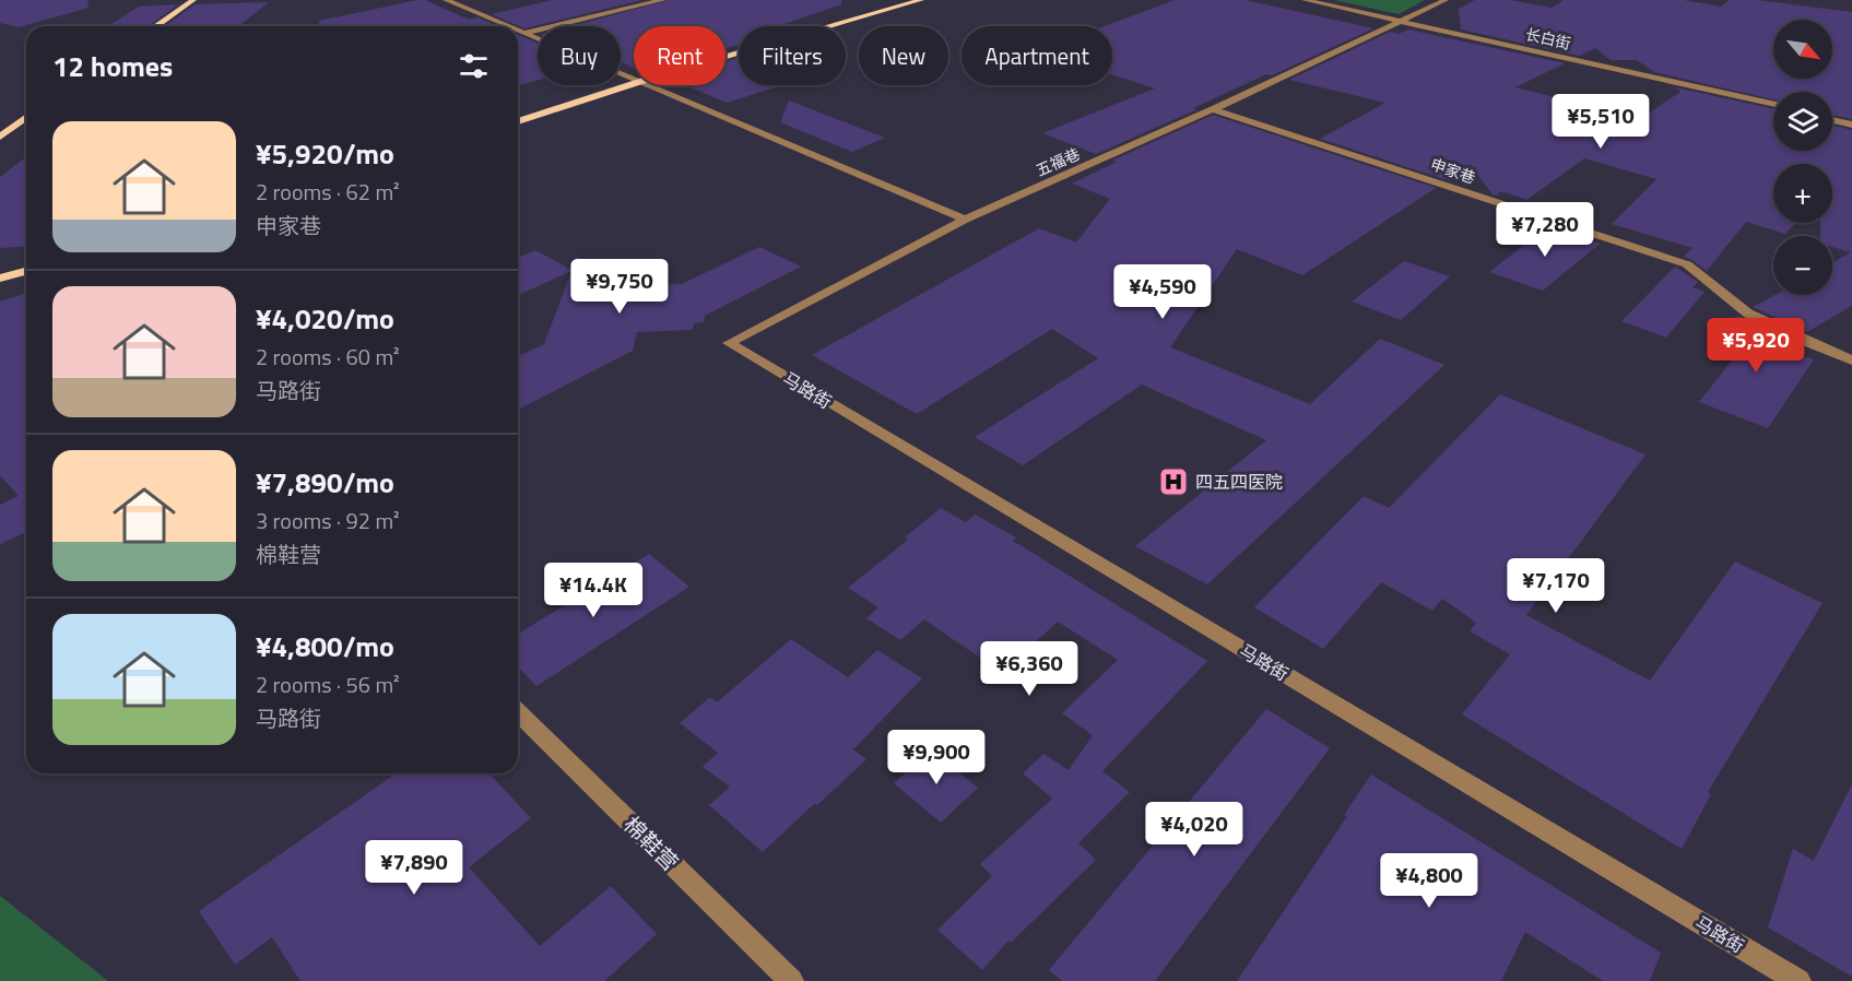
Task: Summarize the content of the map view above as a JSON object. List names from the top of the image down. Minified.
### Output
{"streets":{"street":["长白街","五福巷","申家巷","马路街","棉鞋营"]},"crossings":[["长白街","五福巷"],["五福巷","申家巷"],["五福巷","马路街"]],"places":{"hospital":["四五四医院"]},"north":"bottom right","page":{"map_buttons":["+","−"],"chip":["Buy","Rent","Filters","New","Apartment"],"heading":"12 homes","price":["¥5,510","¥7,280","¥9,750","¥4,590","¥5,920","¥7,170","¥14.4K","¥6,360","¥9,900","¥4,020","¥7,890","¥4,800"],"list":[{"name":"¥5,920/mo","note":"2 rooms · 62 m² · 申家巷"},{"name":"¥4,020/mo","note":"2 rooms · 60 m² · 马路街"},{"name":"¥7,890/mo","note":"3 rooms · 92 m² · 棉鞋营"},{"name":"¥4,800/mo","note":"2 rooms · 56 m² · 马路街"}]}}
